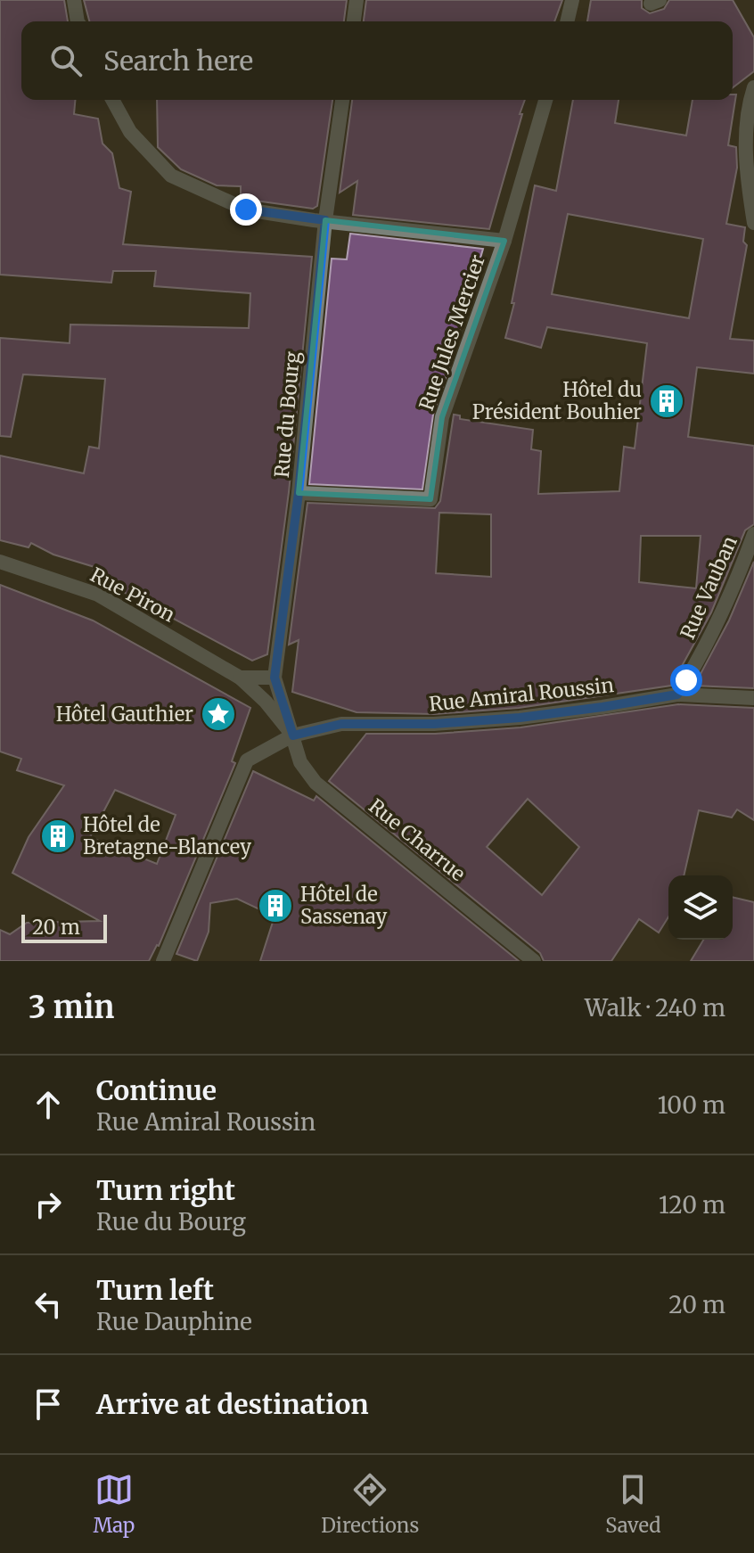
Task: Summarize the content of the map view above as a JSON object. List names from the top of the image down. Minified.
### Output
{"streets":{"street":["Rue Jules Mercier","Rue du Bourg","Rue Vauban","Rue Piron","Rue Amiral Roussin","Rue Charrue"]},"crossings":[["Rue Jules Mercier","Rue du Bourg"],["Rue du Bourg","Rue Piron"],["Rue du Bourg","Rue Amiral Roussin"],["Rue du Bourg","Rue Charrue"],["Rue Vauban","Rue Amiral Roussin"],["Rue Piron","Rue Amiral Roussin"],["Rue Piron","Rue Charrue"],["Rue Amiral Roussin","Rue Charrue"]],"places":{"building":["Hôtel du Président Bouhier","Hôtel de Bretagne-Blancey","Hôtel de Sassenay"],"place":["Hôtel Gauthier"]},"scale_bar":"20 m","page":{"search":"Search here","scale":"20 m","heading":["3 min","Walk · 240 m"],"list":[["Continue","Rue Amiral Roussin","100 m"],["Turn right","Rue du Bourg","120 m"],["Turn left","Rue Dauphine","20 m"],"Arrive at destination"],"nav":["Map","Directions","Saved"]}}
